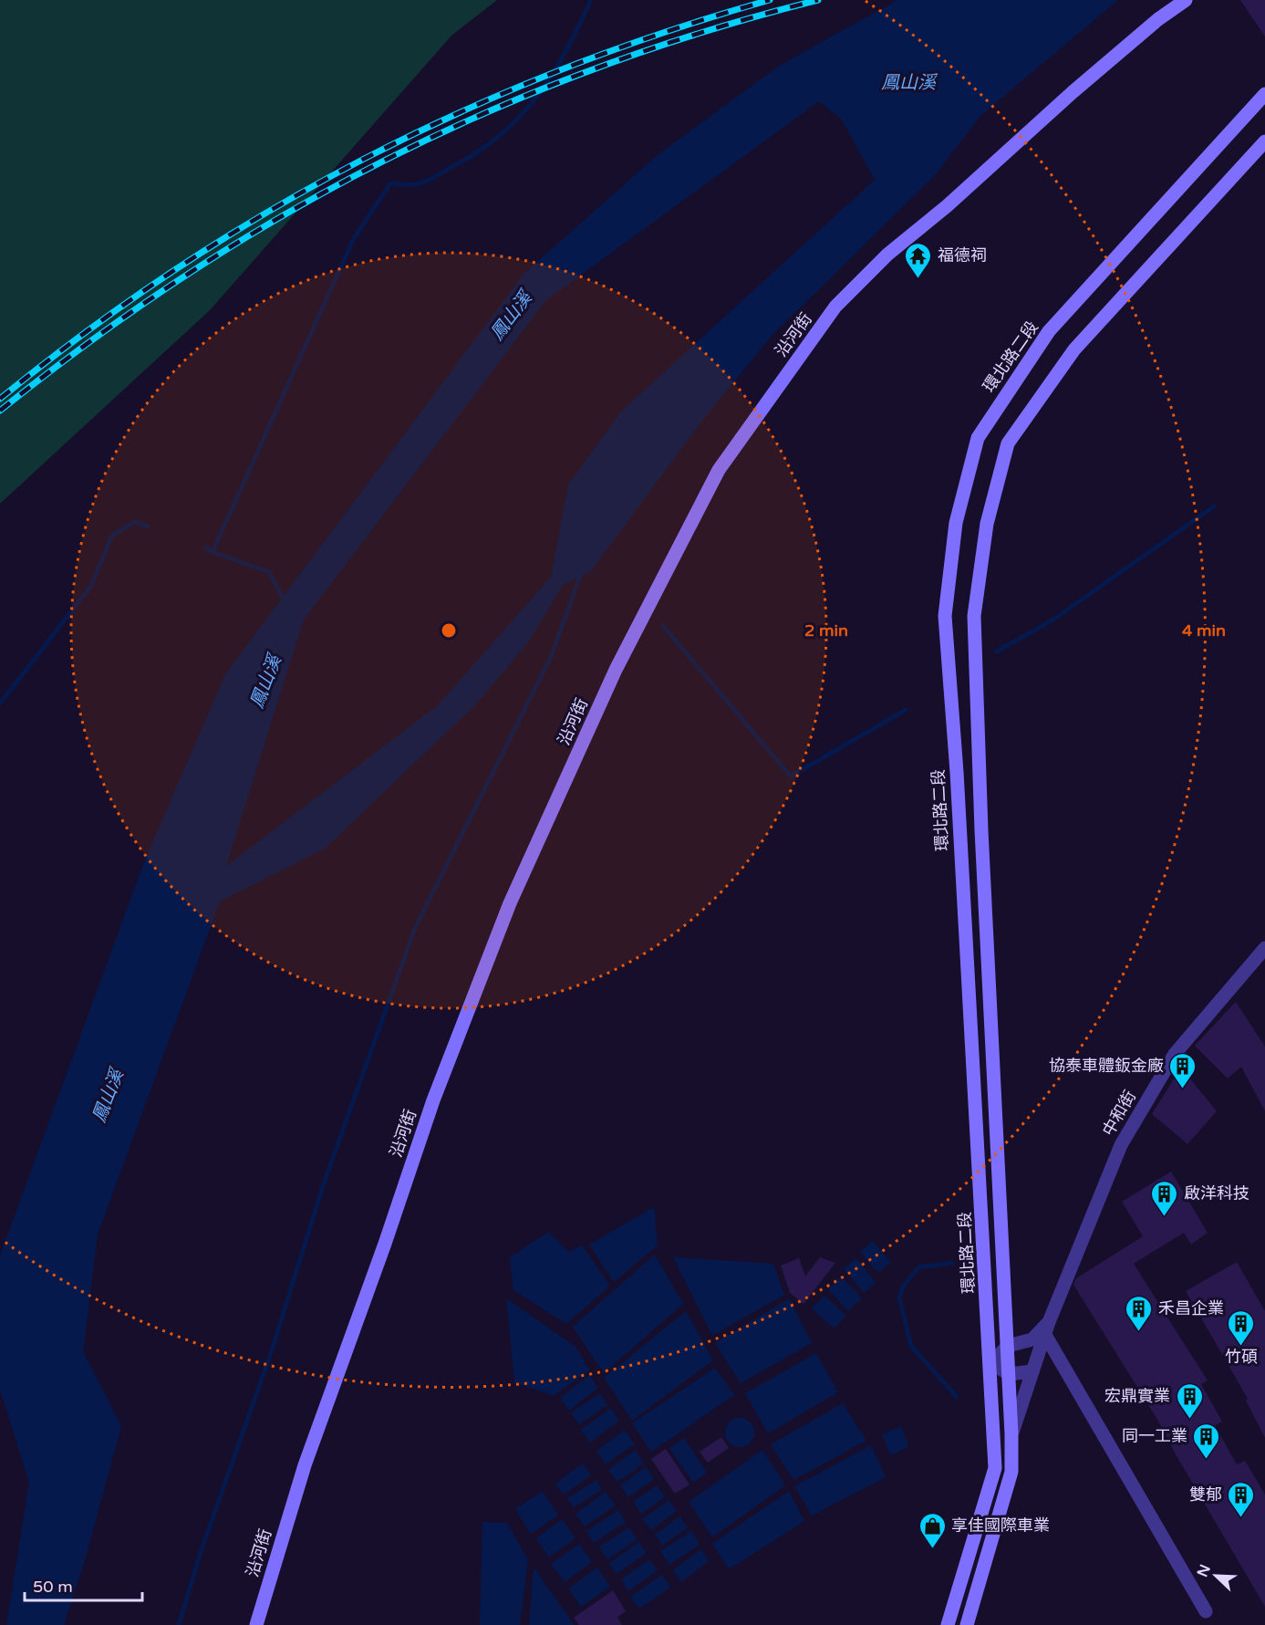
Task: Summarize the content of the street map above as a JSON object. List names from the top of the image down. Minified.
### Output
{"streets":{"street":["沿河街","環北路二段","中和街"]},"crossings":[["環北路二段","中和街"]],"water":["鳳山溪"],"places":{"temple":["福德祠"],"building":["協泰車體鈑金廠","啟洋科技","禾昌企業","竹碩","宏鼎實業","同一工業","雙郁"],"shop":["享佳國際車業"]},"scale_bar":"50 m","north":"top left","rings":["2 min","4 min"]}
